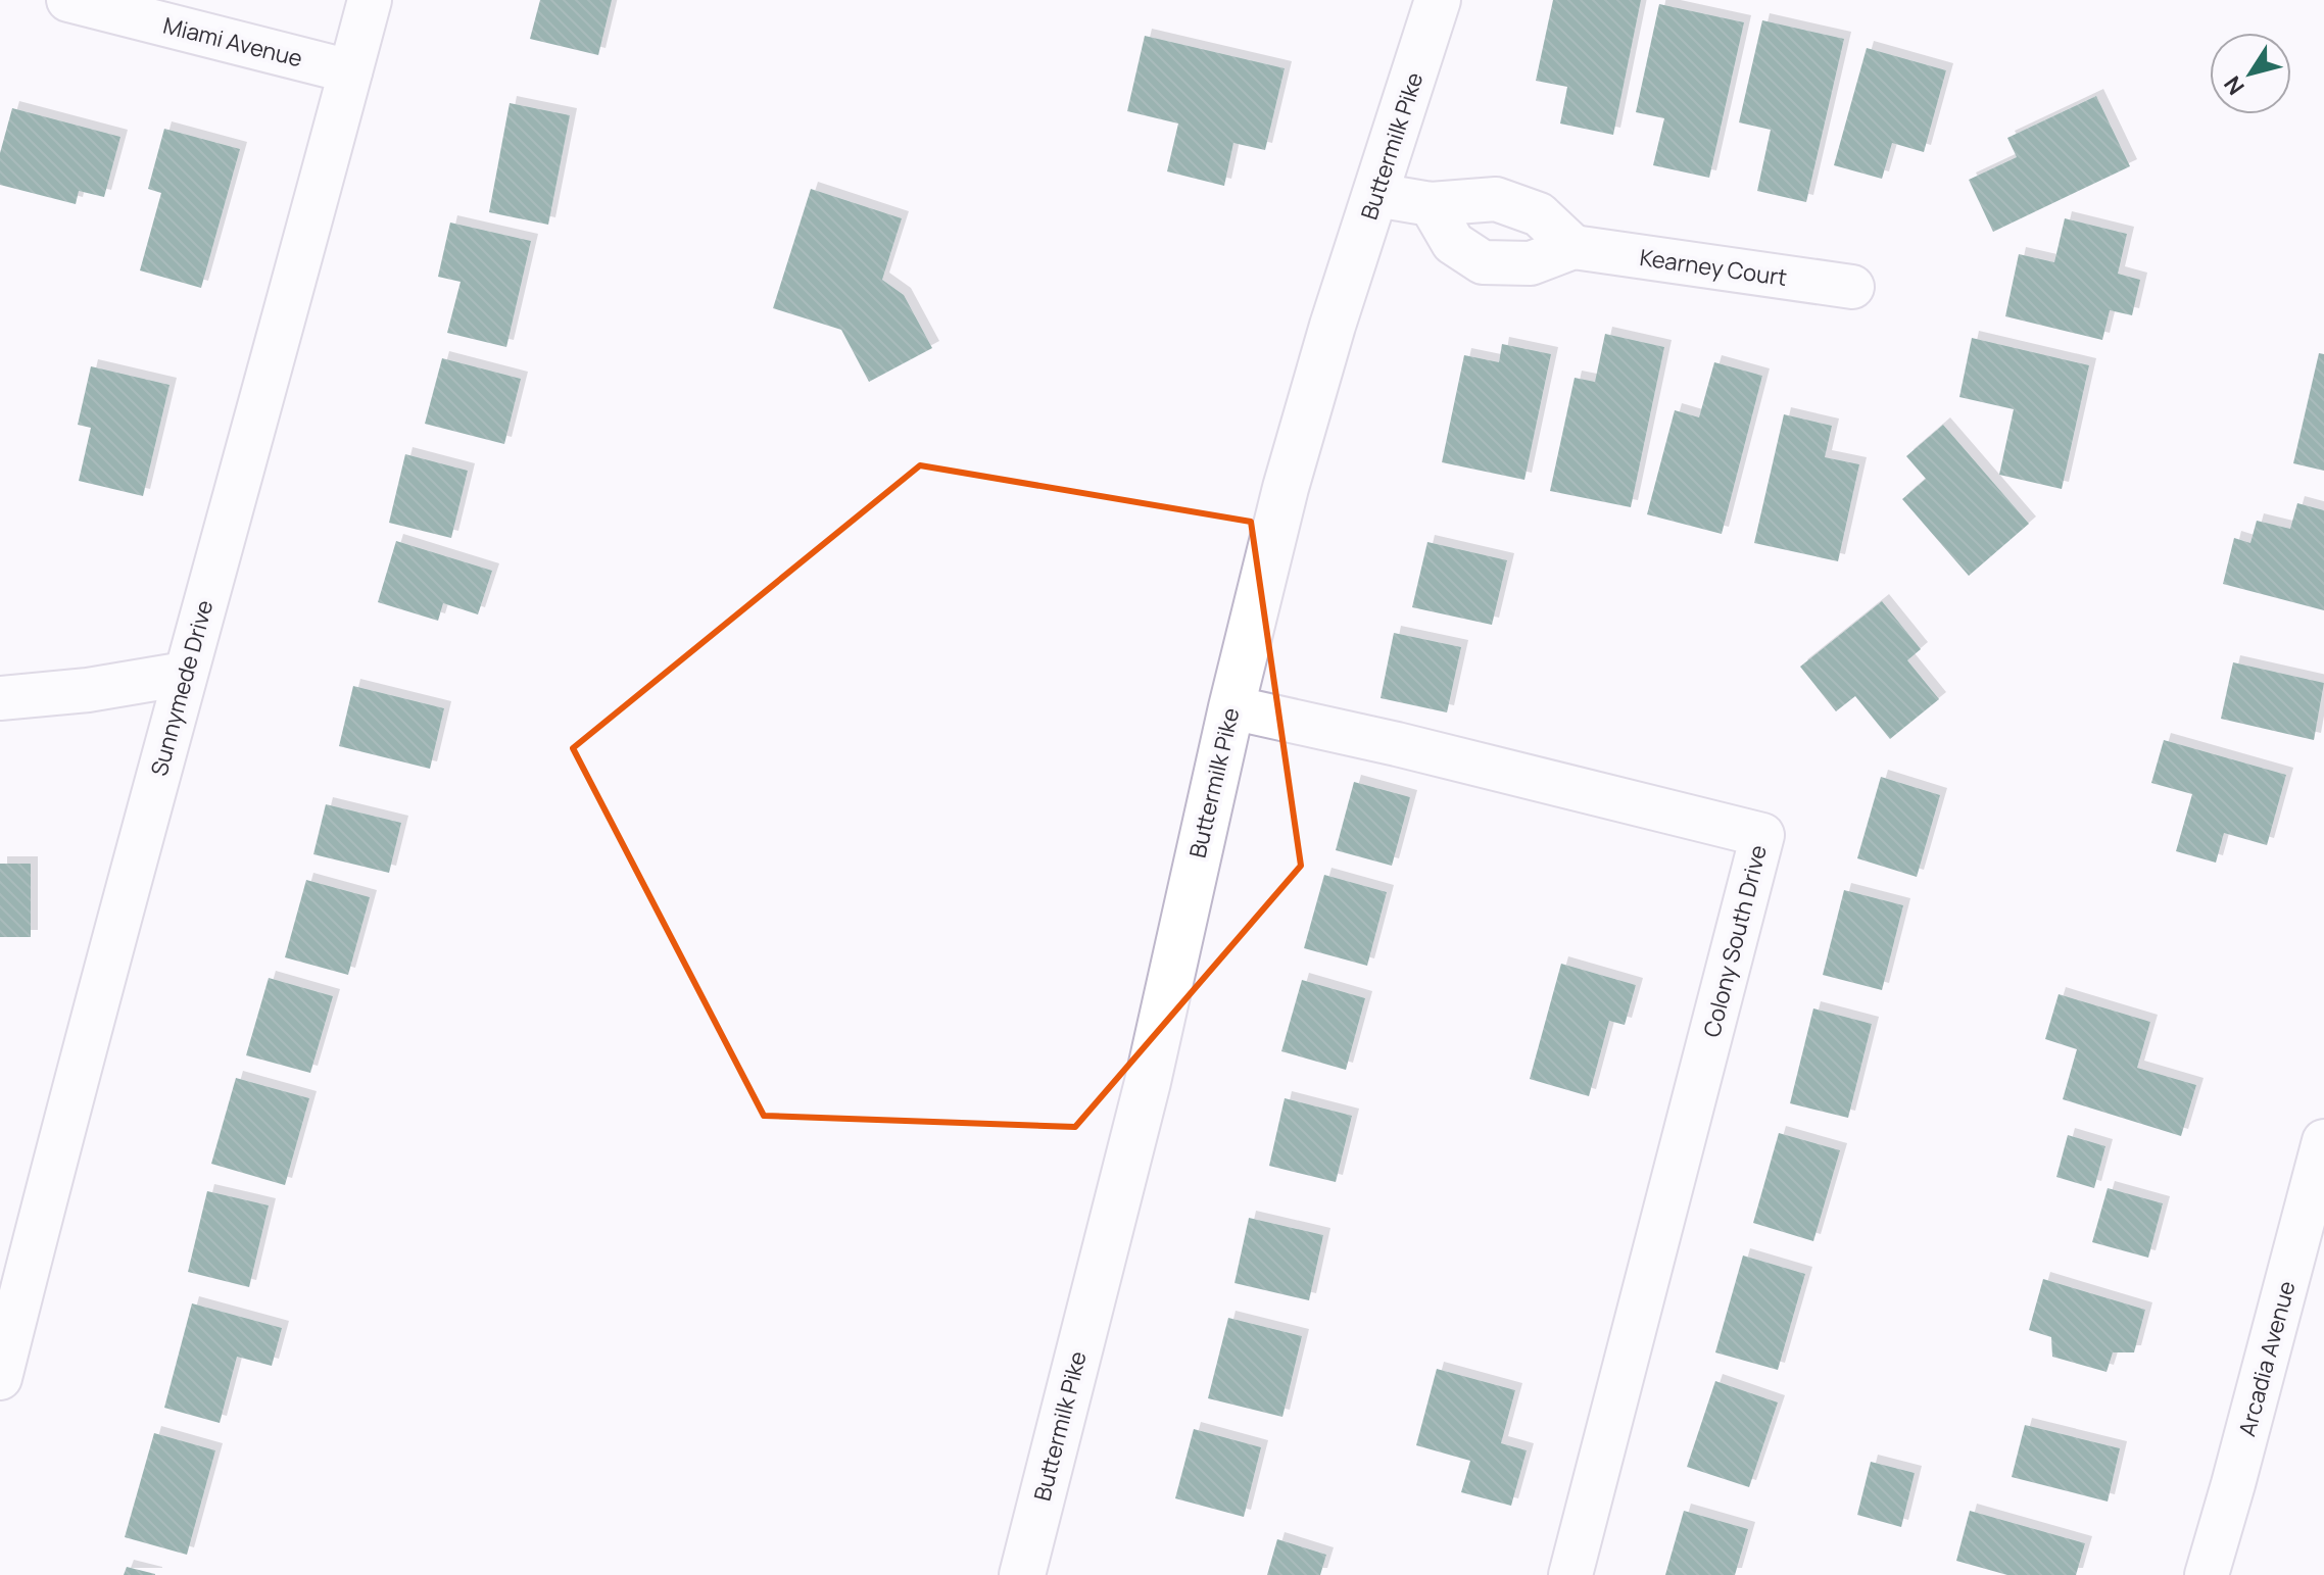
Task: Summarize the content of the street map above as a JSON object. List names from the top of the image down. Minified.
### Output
{"streets":{"main road":["Buttermilk Pike"],"street":["Miami Avenue","Kearney Court","Sunnymede Drive","Colony South Drive","Arcadia Avenue"]},"crossings":[["Miami Avenue","Sunnymede Drive"],["Buttermilk Pike","Colony South Drive"]],"north":"bottom left"}
